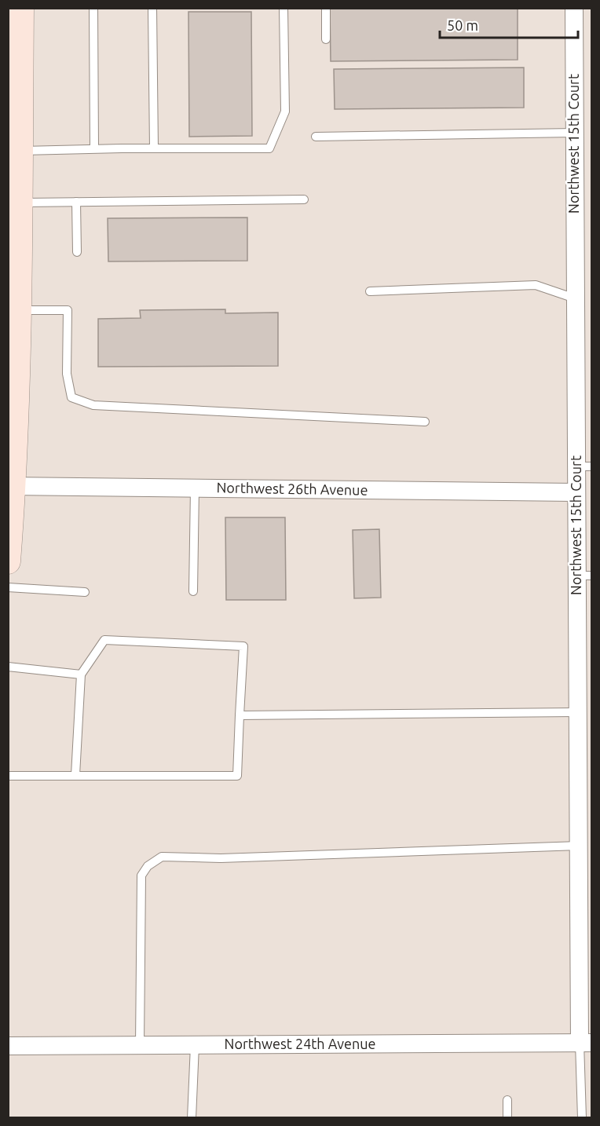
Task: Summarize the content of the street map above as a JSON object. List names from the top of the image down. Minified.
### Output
{"streets":{"street":["Northwest 15th Court","Northwest 26th Avenue","Northwest 24th Avenue"]},"crossings":[["Northwest 15th Court","Northwest 26th Avenue"],["Northwest 15th Court","Northwest 24th Avenue"]],"scale_bar":"50 m"}
